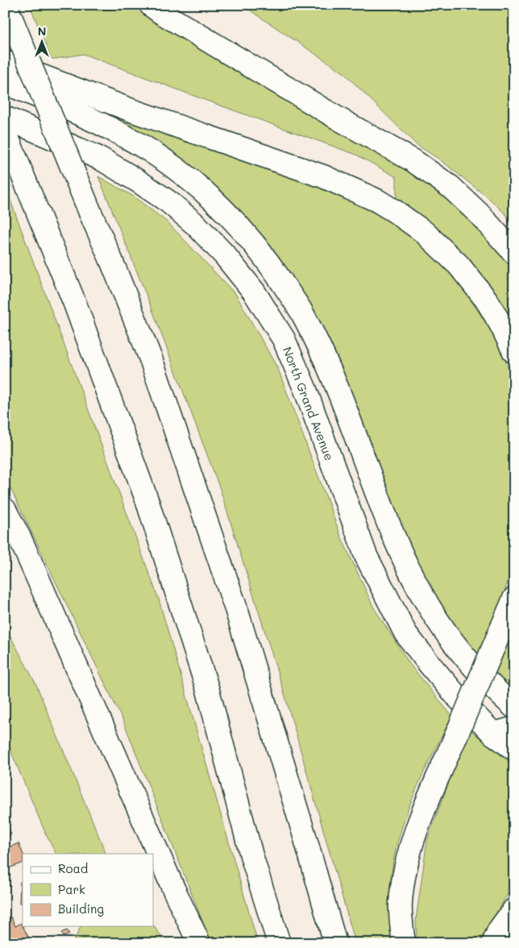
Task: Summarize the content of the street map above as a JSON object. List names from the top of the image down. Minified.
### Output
{"streets":{"main road":["North Grand Avenue"]},"legend":["Road","Park","Building"],"north":"top"}
